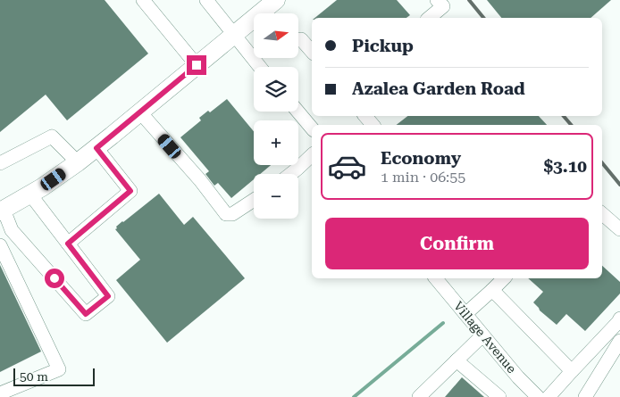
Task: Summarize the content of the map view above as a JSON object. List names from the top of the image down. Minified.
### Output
{"streets":{"street":["Village Avenue"]},"scale_bar":"50 m","north":"right","page":{"map_buttons":["+","−"],"banner":["Pickup","Azalea Garden Road"],"list":[{"name":"Economy","note":"1 min · 06:55","value":"$3.10"}],"buttons":"Confirm","scale":"50 m"}}
